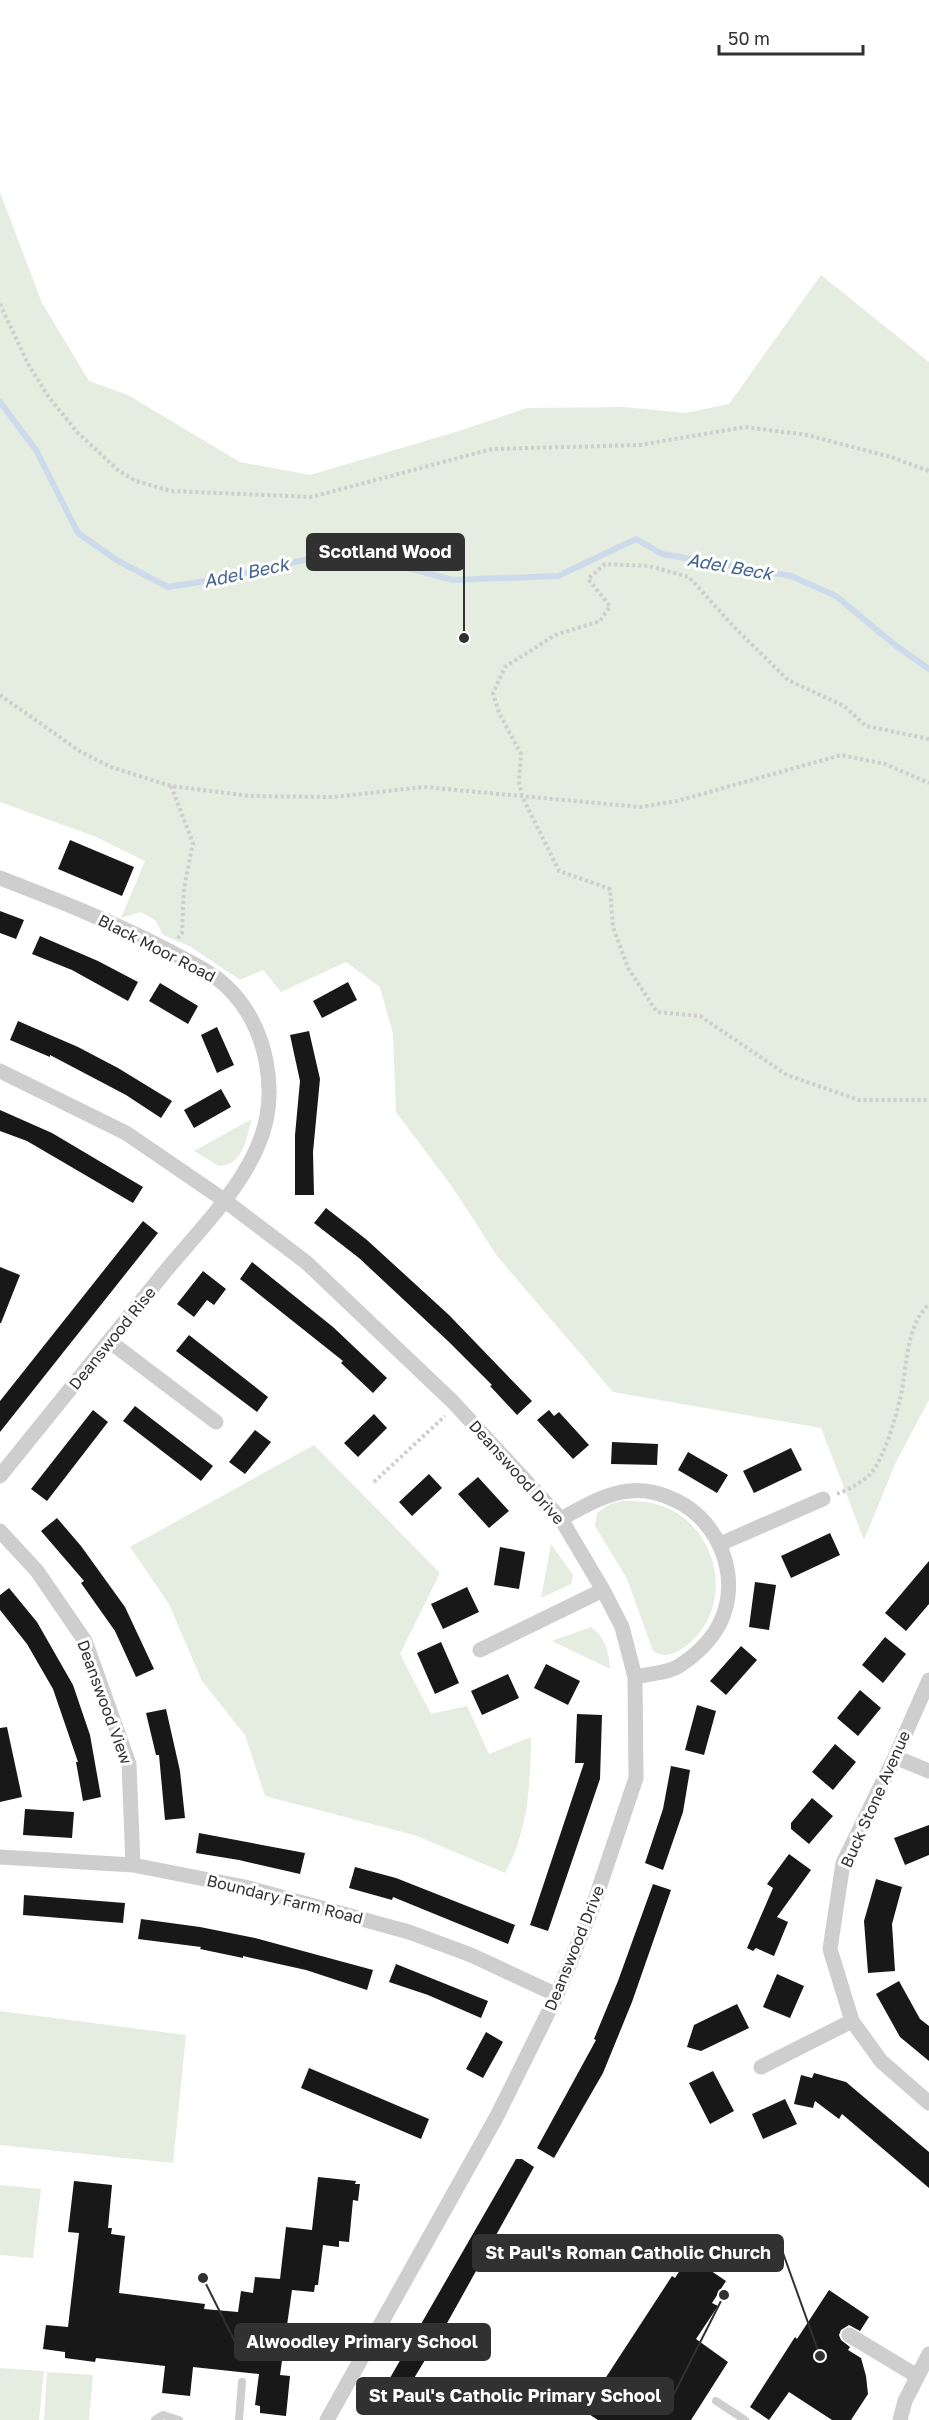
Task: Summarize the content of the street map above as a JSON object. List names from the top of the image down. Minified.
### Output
{"streets":{"street":["Black Moor Road","Deanswood Rise","Deanswood Drive","Deanswood View","Buck Stone Avenue","Boundary Farm Road"]},"crossings":[["Black Moor Road","Deanswood Rise"],["Black Moor Road","Deanswood Drive"],["Deanswood Rise","Deanswood Drive"],["Deanswood Drive","Boundary Farm Road"],["Deanswood View","Boundary Farm Road"]],"water":["Adel Beck"],"places":["Scotland Wood","Alwoodley Primary School","St Paul's Catholic Primary School","St Paul's Roman Catholic Church"],"scale_bar":"50 m"}
